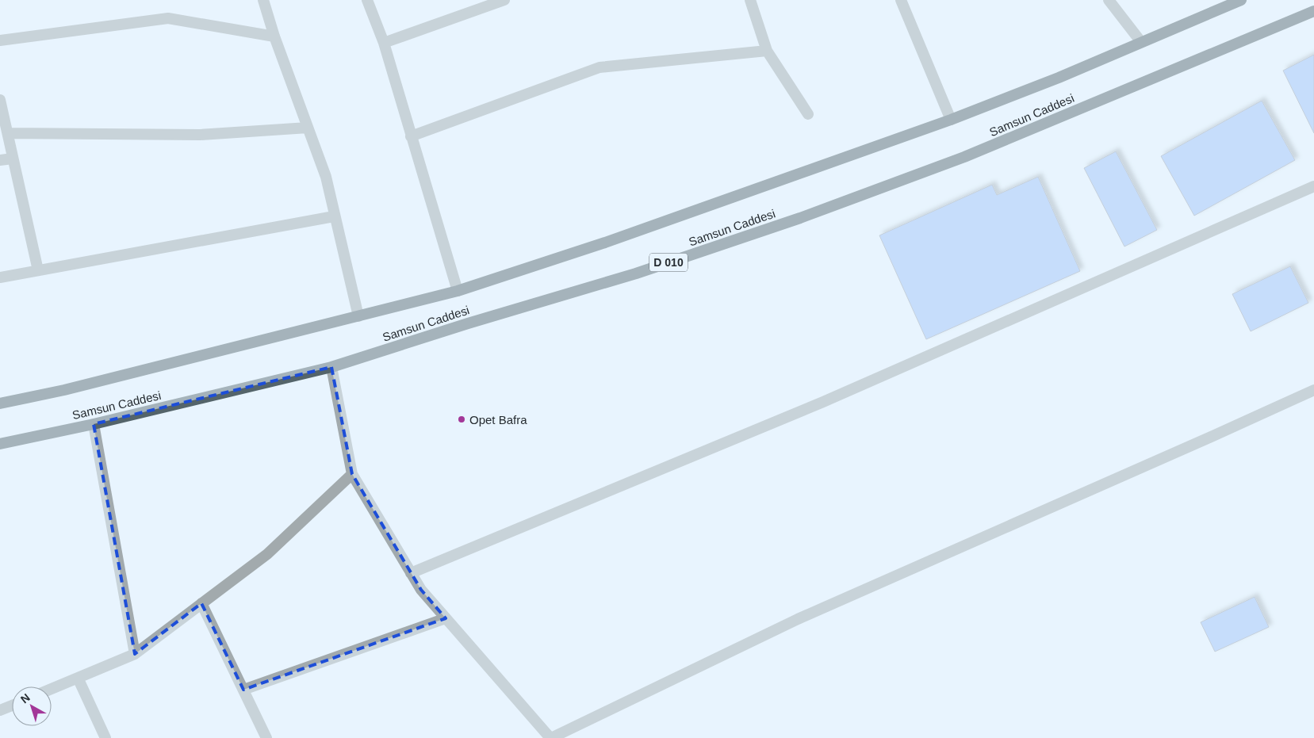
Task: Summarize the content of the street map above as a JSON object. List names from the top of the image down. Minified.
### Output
{"streets":{"highway":["Samsun Caddesi","D 010"]},"places":["Opet Bafra"],"north":"top left"}
